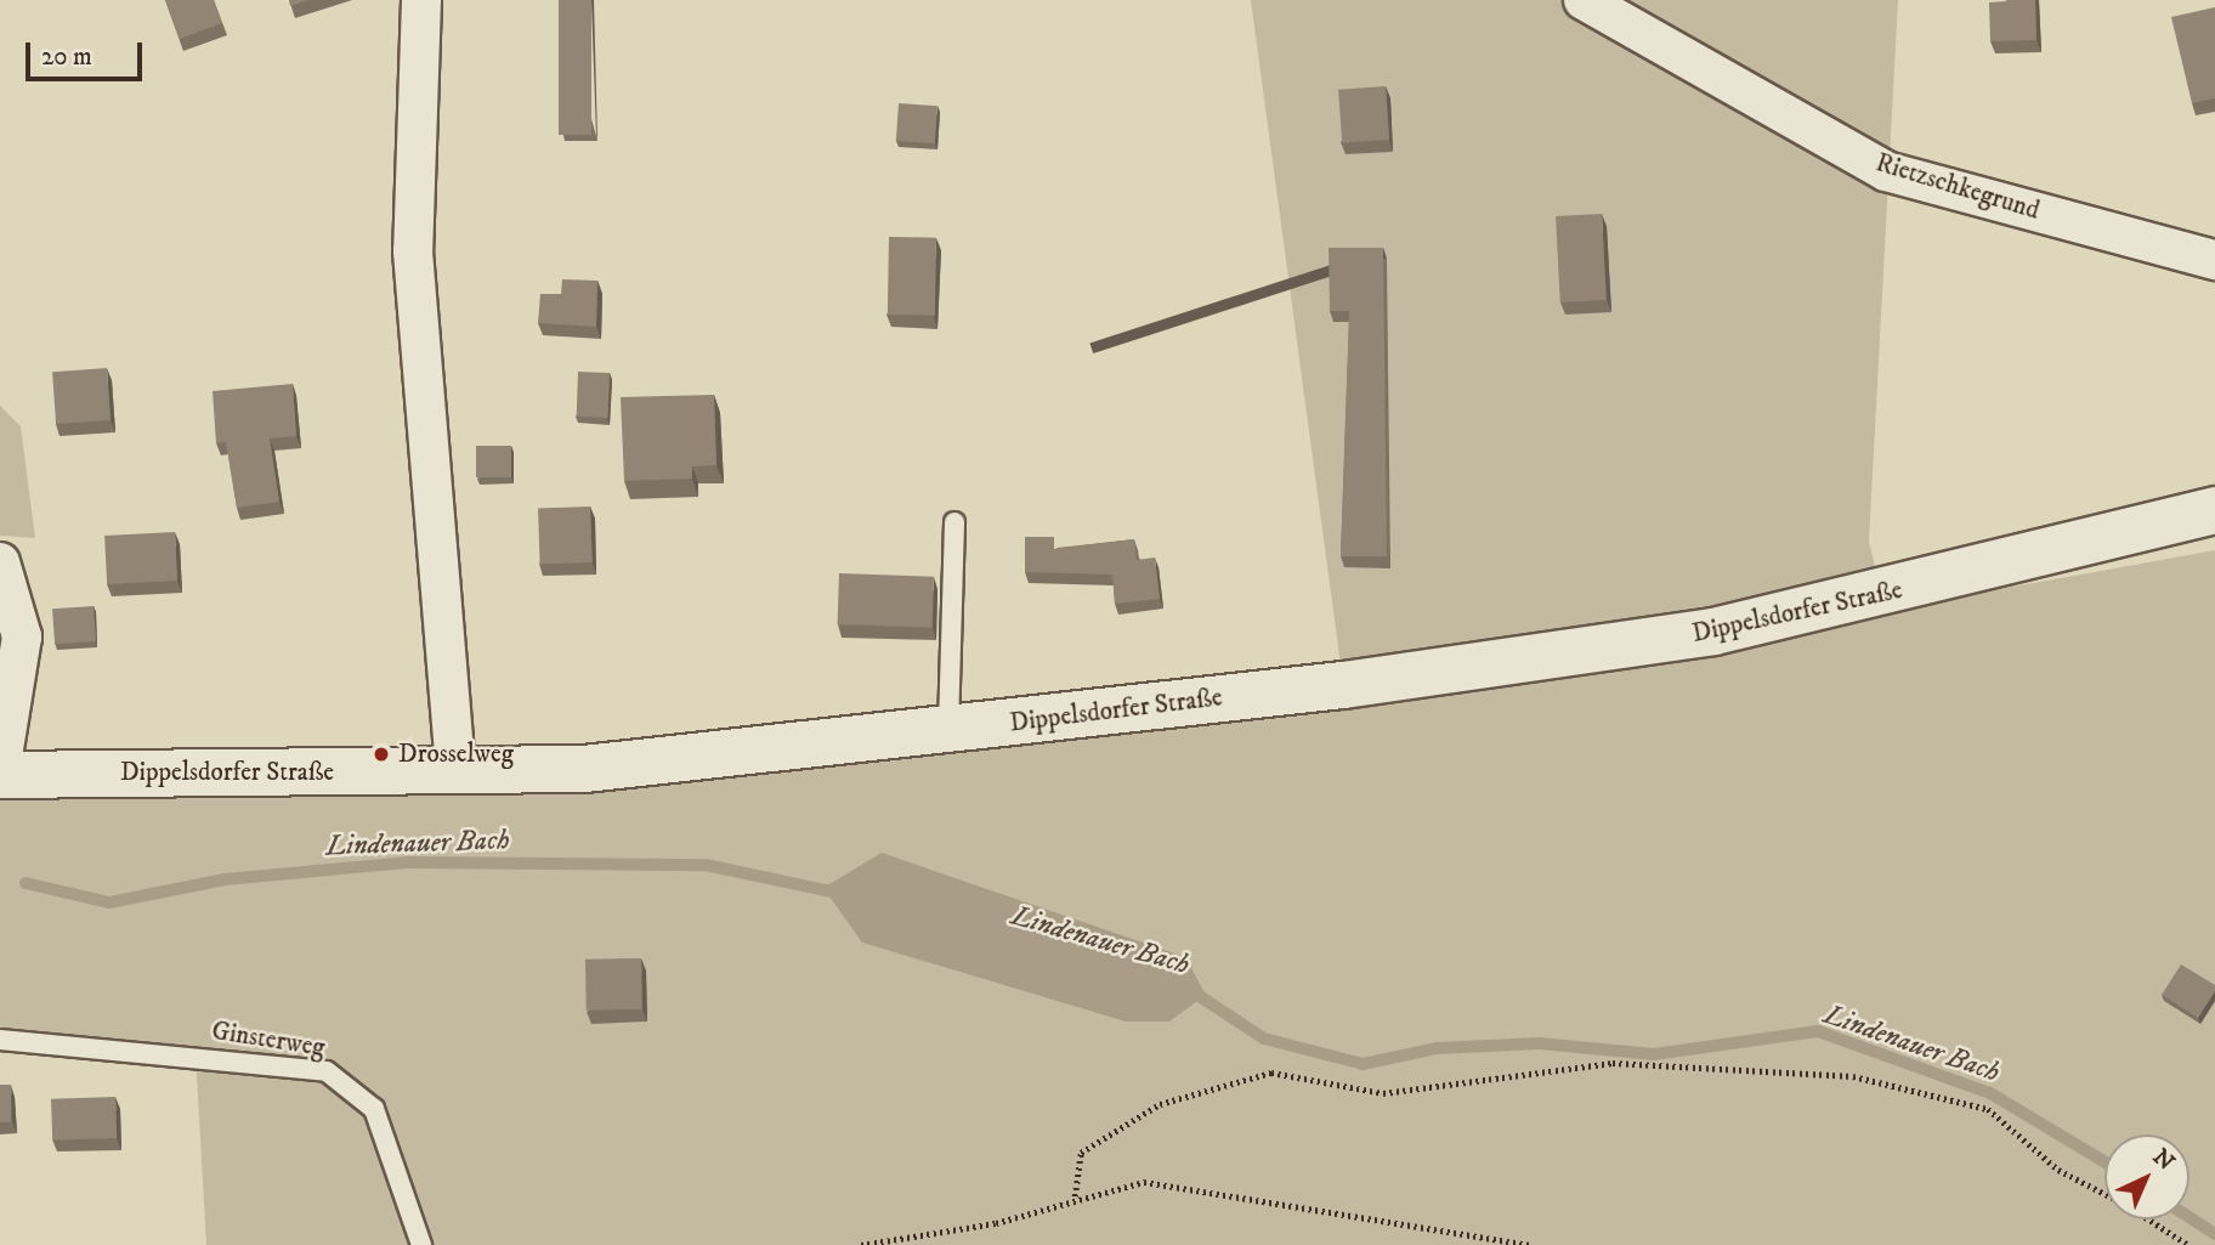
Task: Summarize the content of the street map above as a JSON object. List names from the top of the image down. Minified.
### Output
{"streets":{"street":["Rietzschkegrund","Dippelsdorfer Straße"],"lane":["Ginsterweg"]},"water":["Lindenauer Bach"],"places":["Drosselweg"],"scale_bar":"20 m","north":"top right"}
